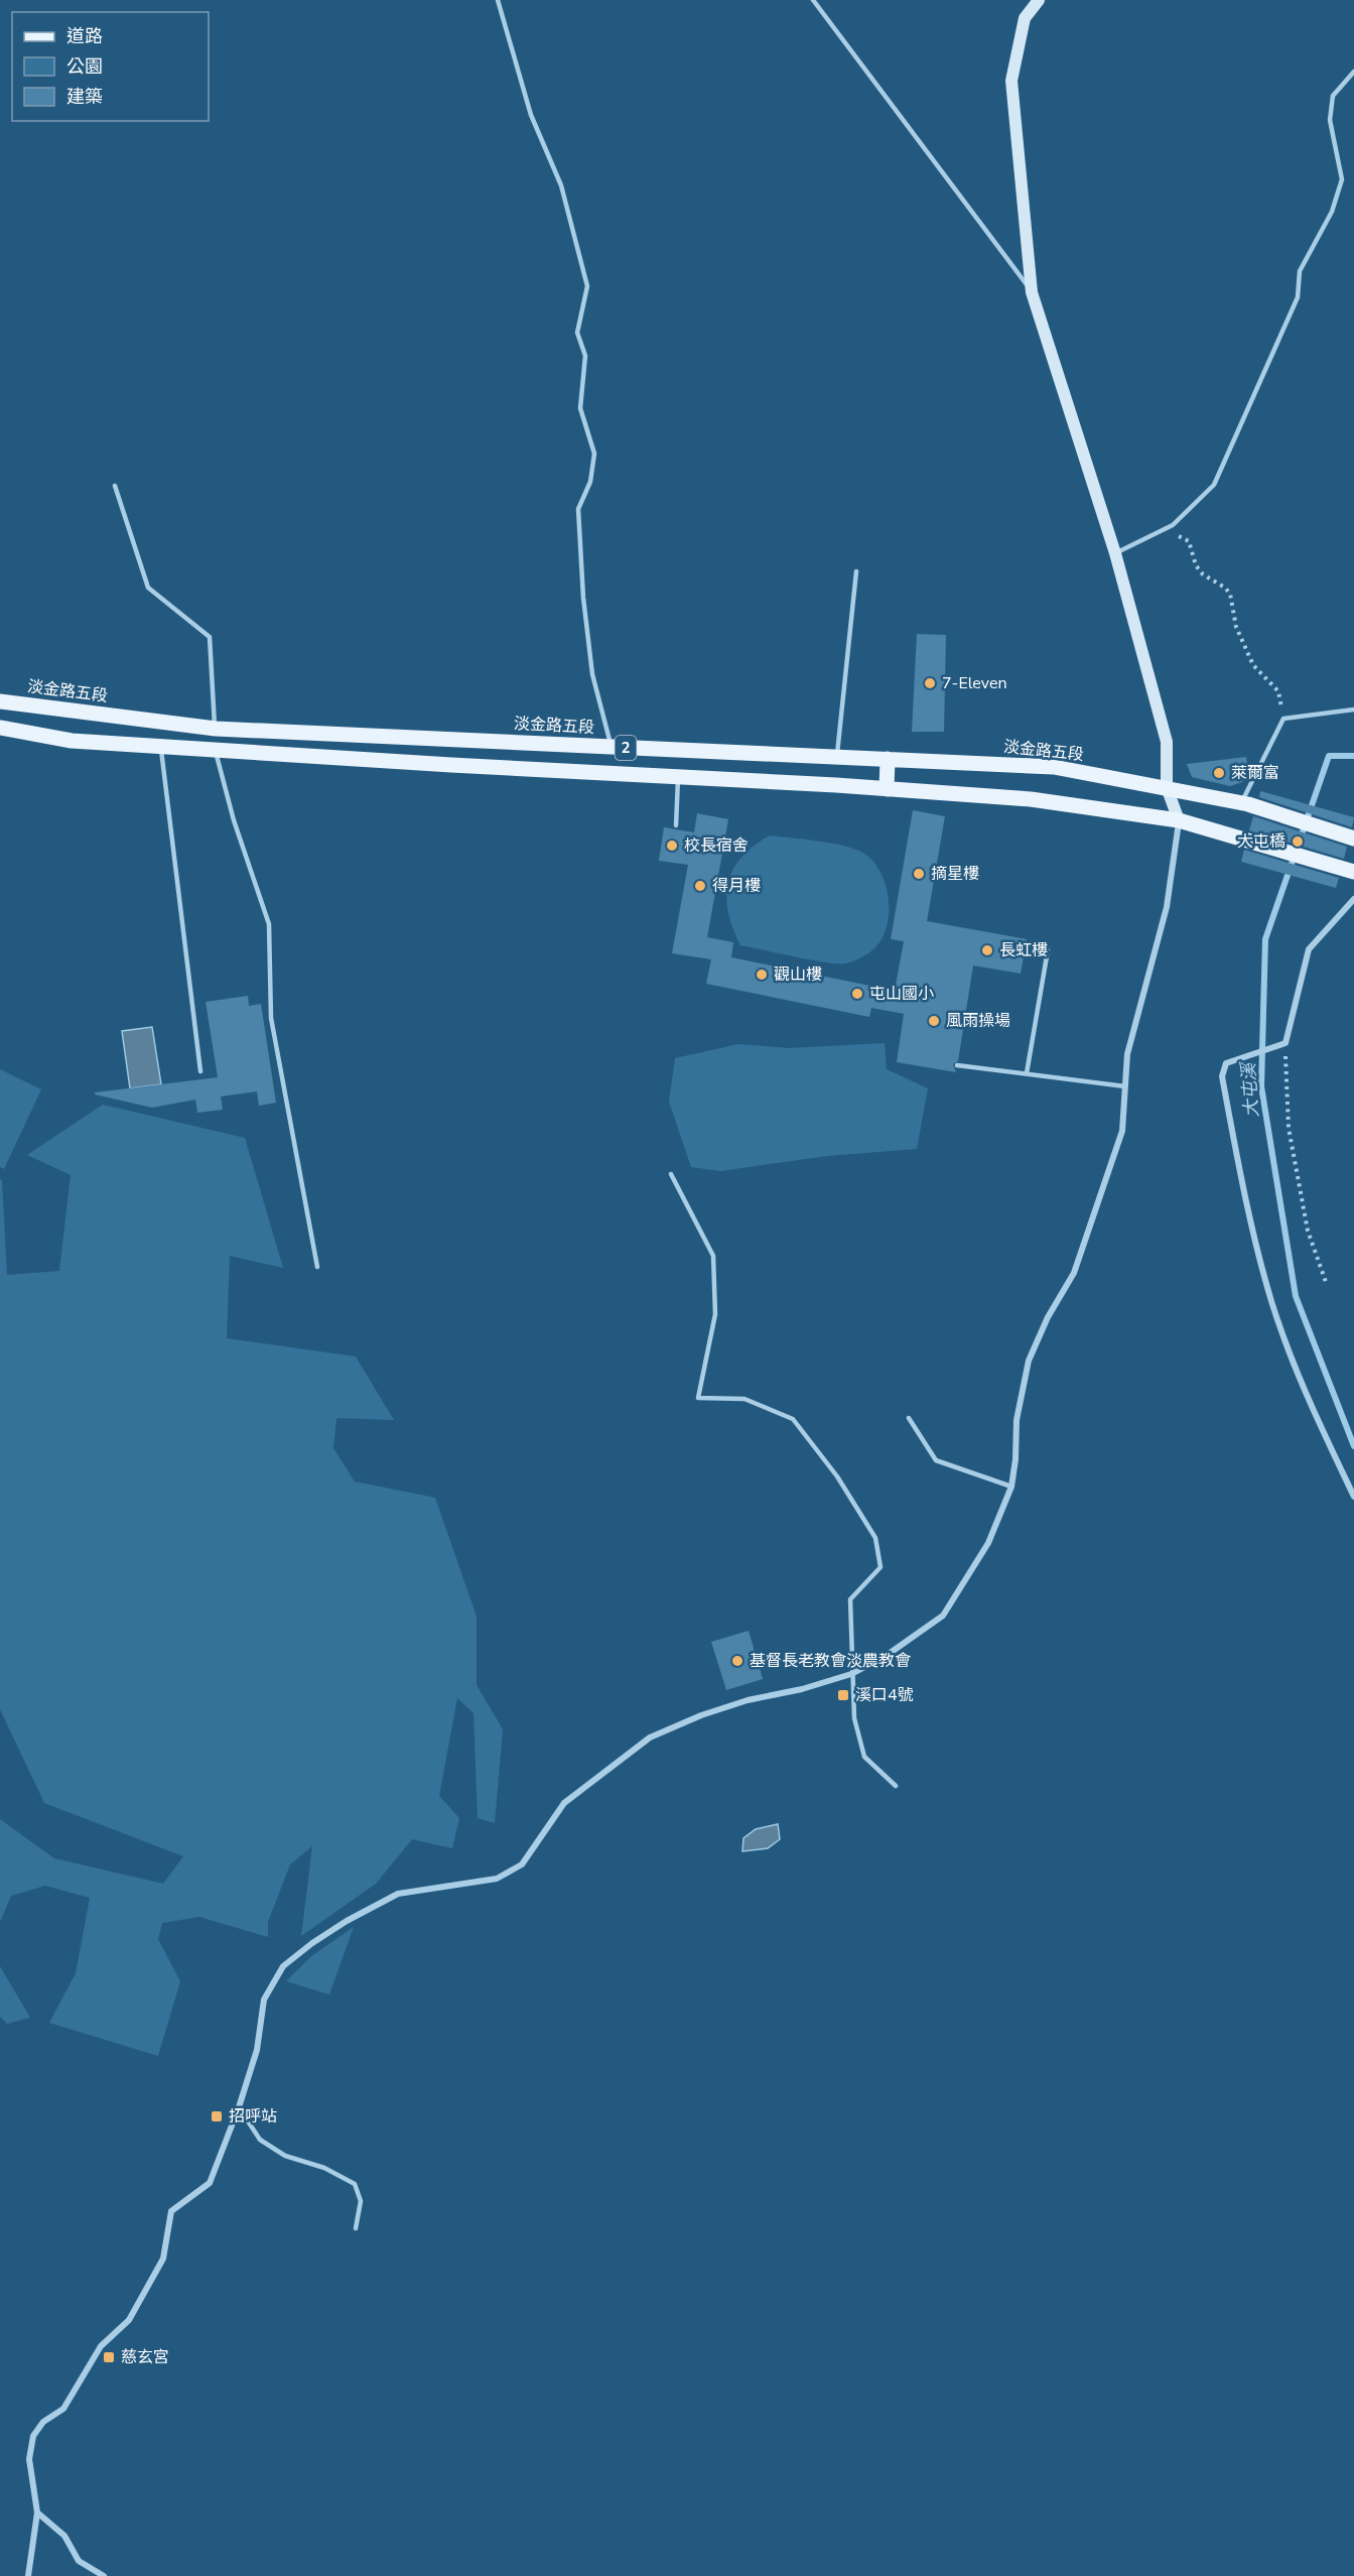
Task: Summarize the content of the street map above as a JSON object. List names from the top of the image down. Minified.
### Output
{"streets":{"main road":["淡金路五段","2"]},"crossings":[["淡金路五段","2"]],"water":["大屯溪"],"places":{"other":["7-Eleven","萊爾富","大屯橋","校長宿舍","摘星樓","得月樓","長虹樓","觀山樓","屯山國小","風雨操場","基督長老教會淡農教會"],"transit":["溪口4號","招呼站","慈玄宮"]},"legend":["道路","公園","建築"]}
